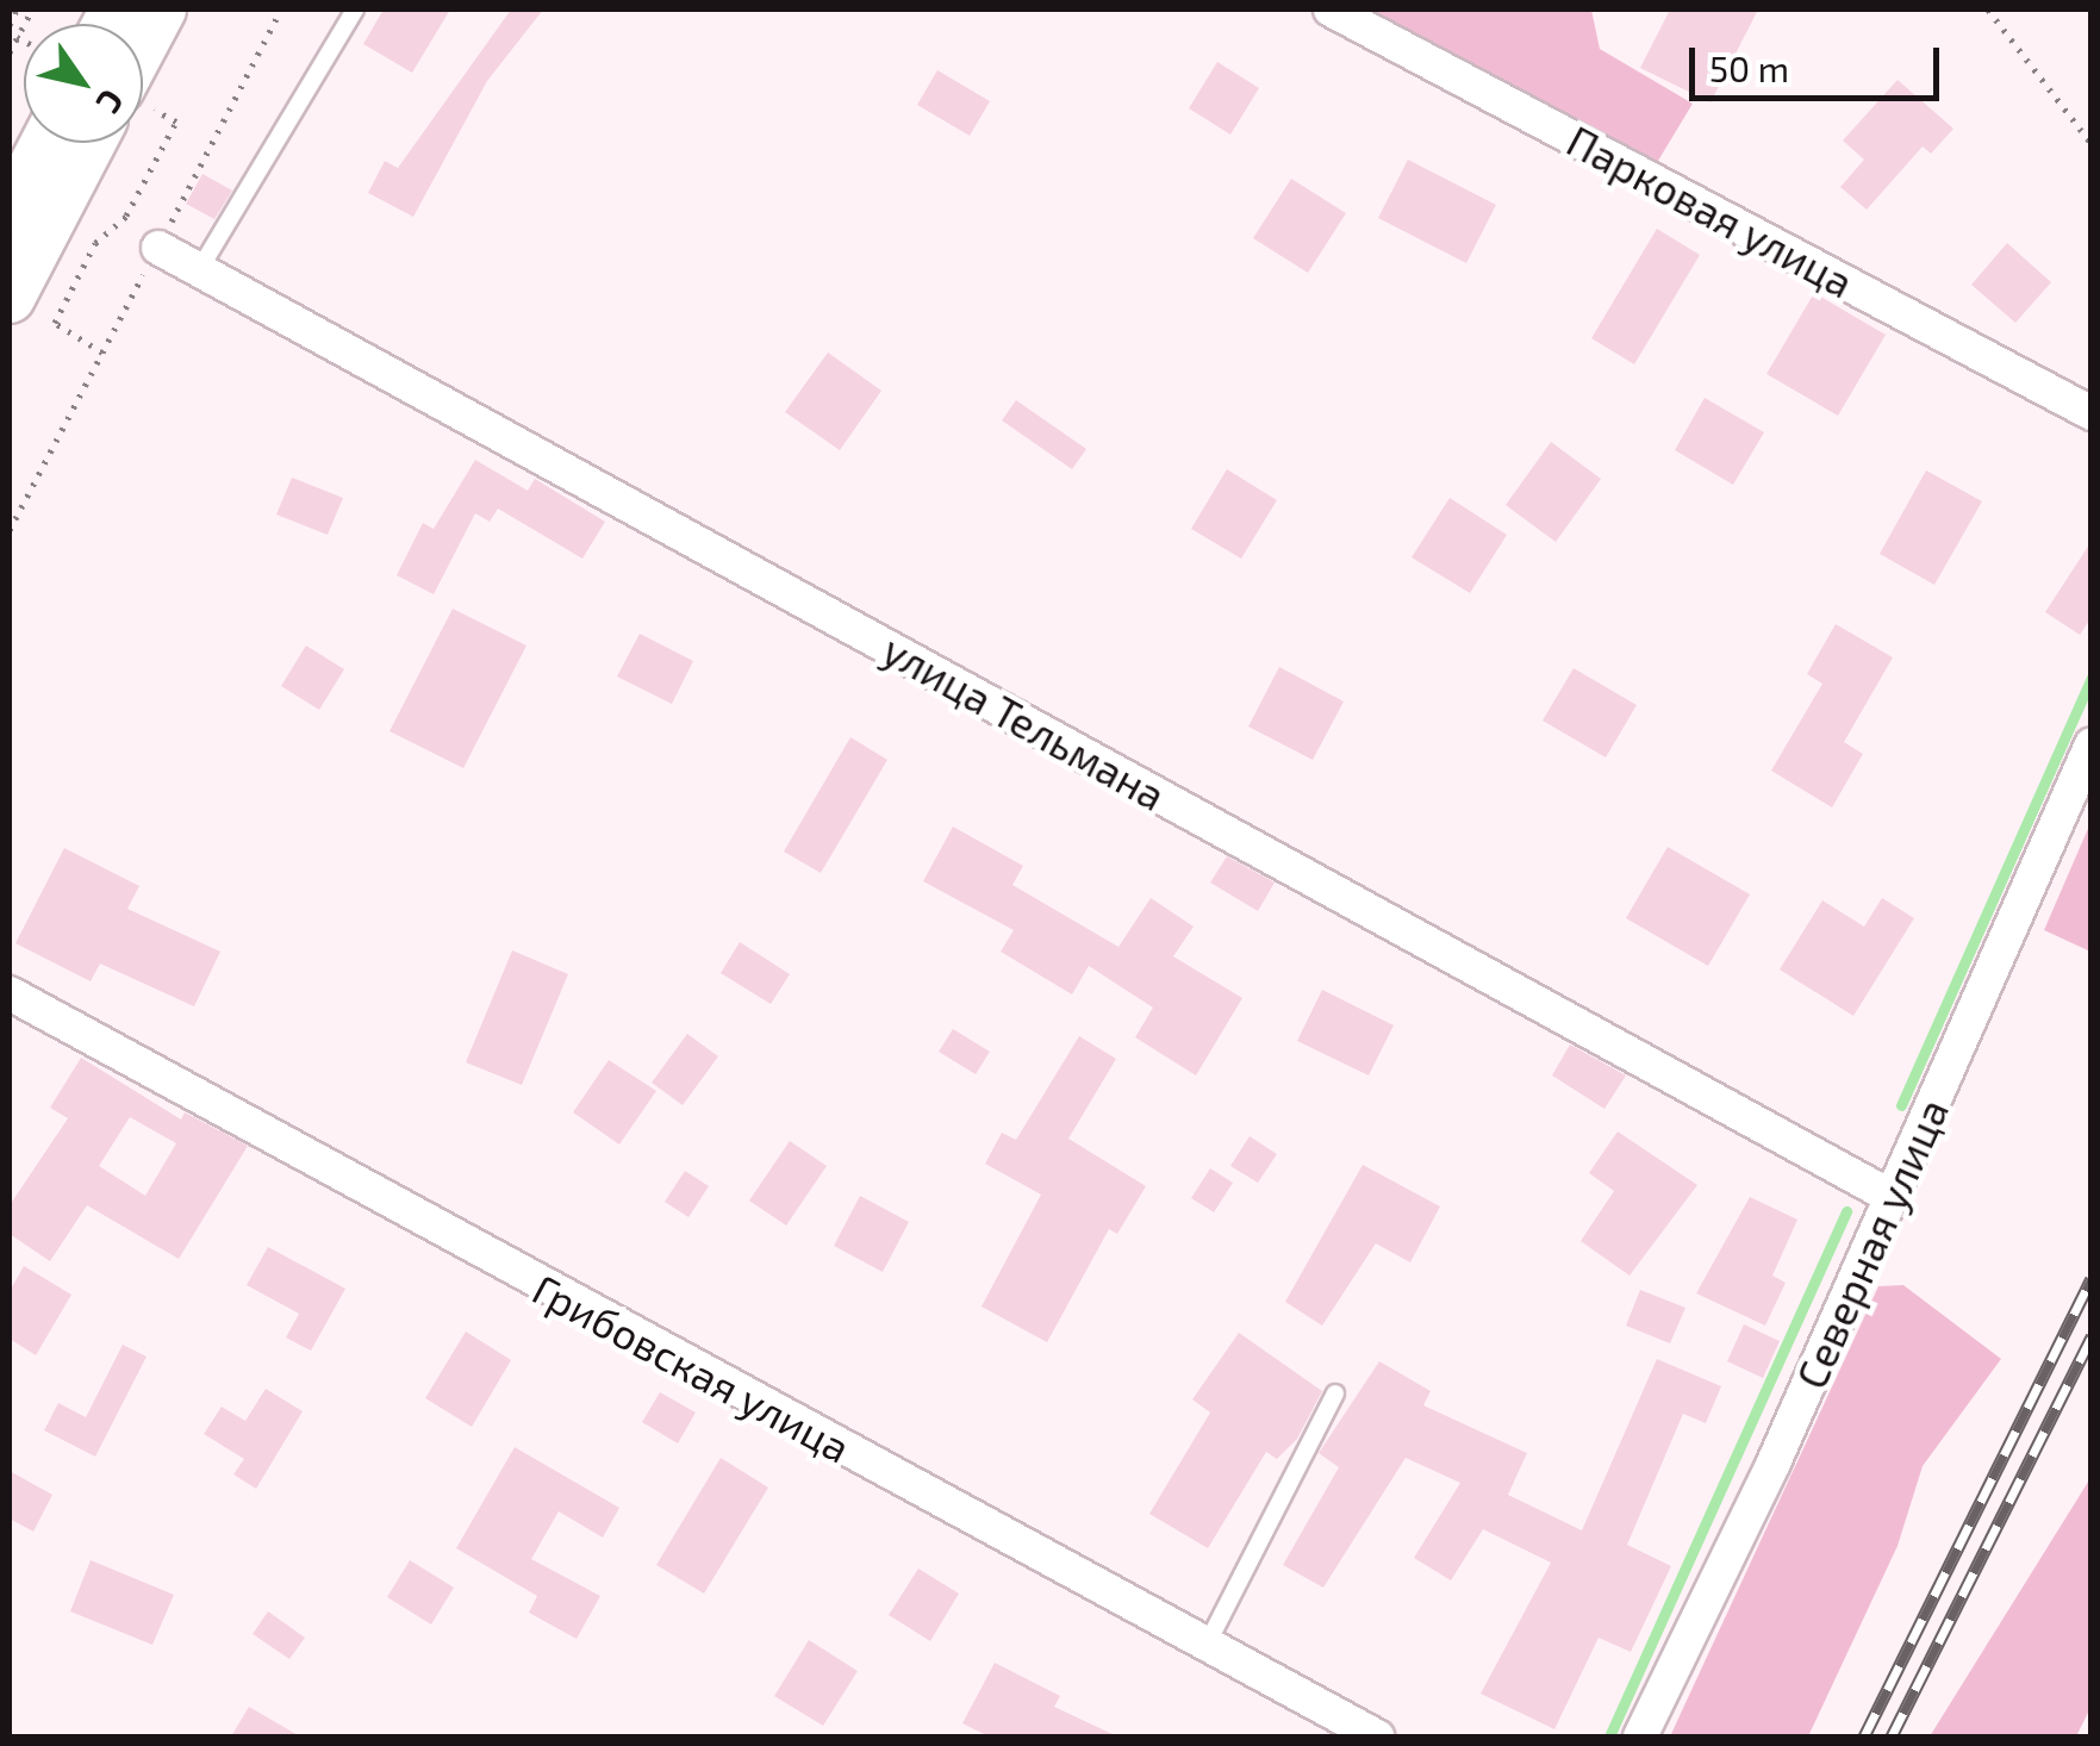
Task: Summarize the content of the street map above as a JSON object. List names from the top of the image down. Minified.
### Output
{"streets":{"street":["Парковая улица","улица Тельмана","Северная улица","Грибовская улица"]},"crossings":[["улица Тельмана","Северная улица"]],"scale_bar":"50 m","north":"bottom right"}
